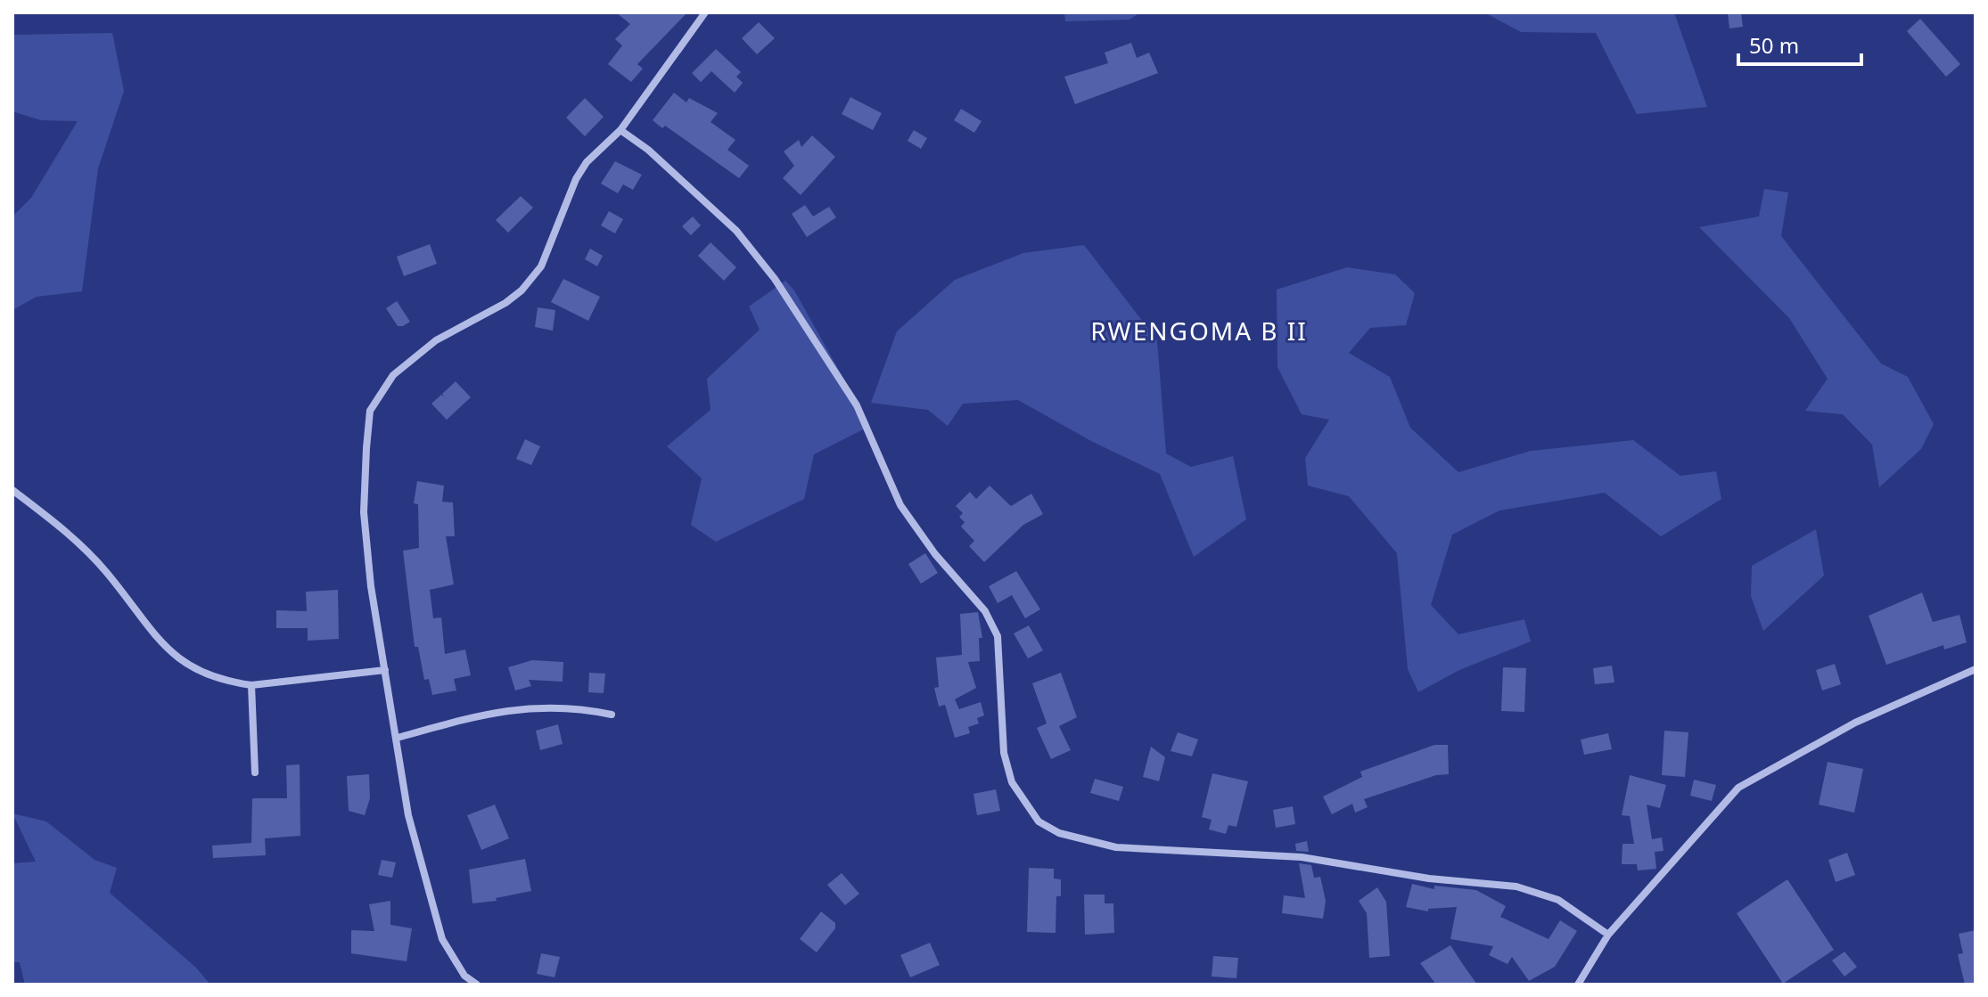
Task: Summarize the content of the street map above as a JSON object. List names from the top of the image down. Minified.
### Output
{"districts":["RWENGOMA B II"],"scale_bar":"50 m"}
